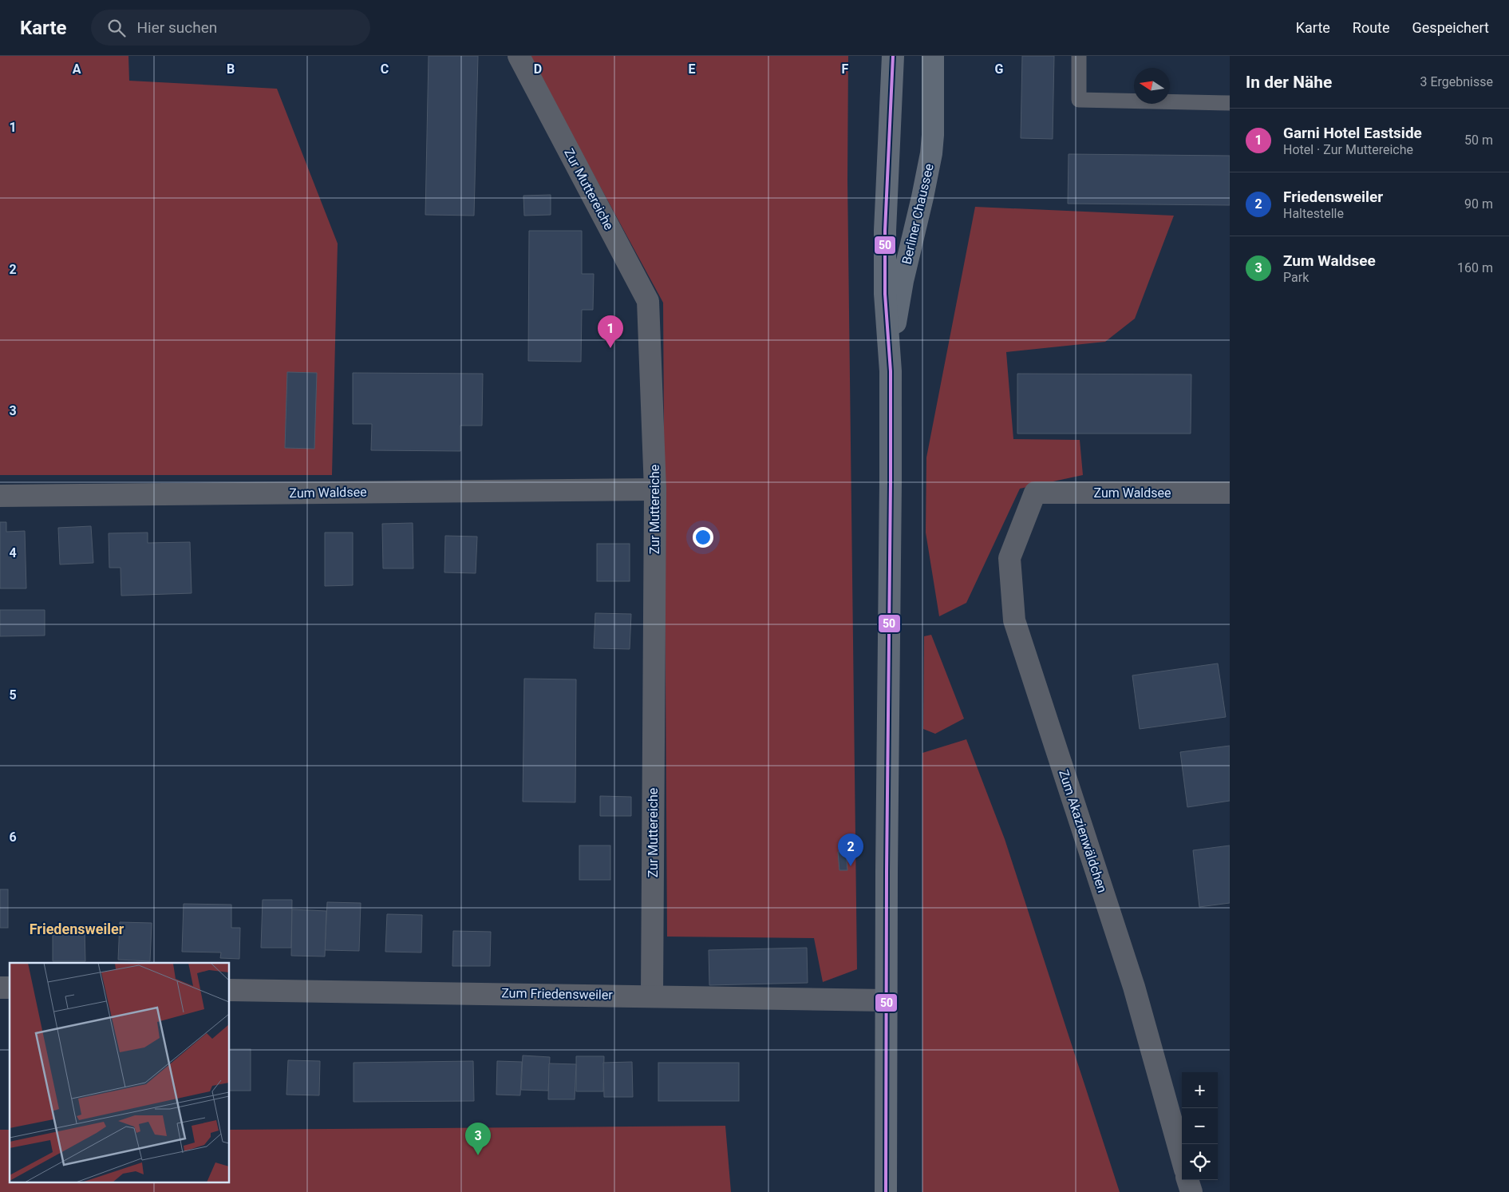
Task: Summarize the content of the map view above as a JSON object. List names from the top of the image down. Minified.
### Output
{"streets":{"main road":["Berliner Chaussee"],"street":["Zur Muttereiche","Zum Waldsee","Zum Akazienwäldchen","Zum Friedensweiler"]},"crossings":[["Zur Muttereiche","Zum Waldsee"],["Zur Muttereiche","Zum Friedensweiler"],["Berliner Chaussee","Zum Friedensweiler"],["Zum Waldsee","Zum Akazienwäldchen"]],"districts":["Friedensweiler"],"lines":["transit line 50"],"north":"left","page":{"header":"Karte","search":"Hier suchen","nav":["Karte","Route","Gespeichert"],"heading":["In der Nähe","3 Ergebnisse"],"list":[{"mark":"1","name":"Garni Hotel Eastside","note":"Hotel · Zur Muttereiche","value":"50 m"},{"mark":"2","name":"Friedensweiler","note":"Haltestelle","value":"90 m"},{"mark":"3","name":"Zum Waldsee","note":"Park","value":"160 m"}],"pins":["1","2","3"],"map_buttons":["+","−"]},"grid":{"columns":["A","B","C","D","E","F","G"],"rows":["1","2","3","4","5","6"]}}
